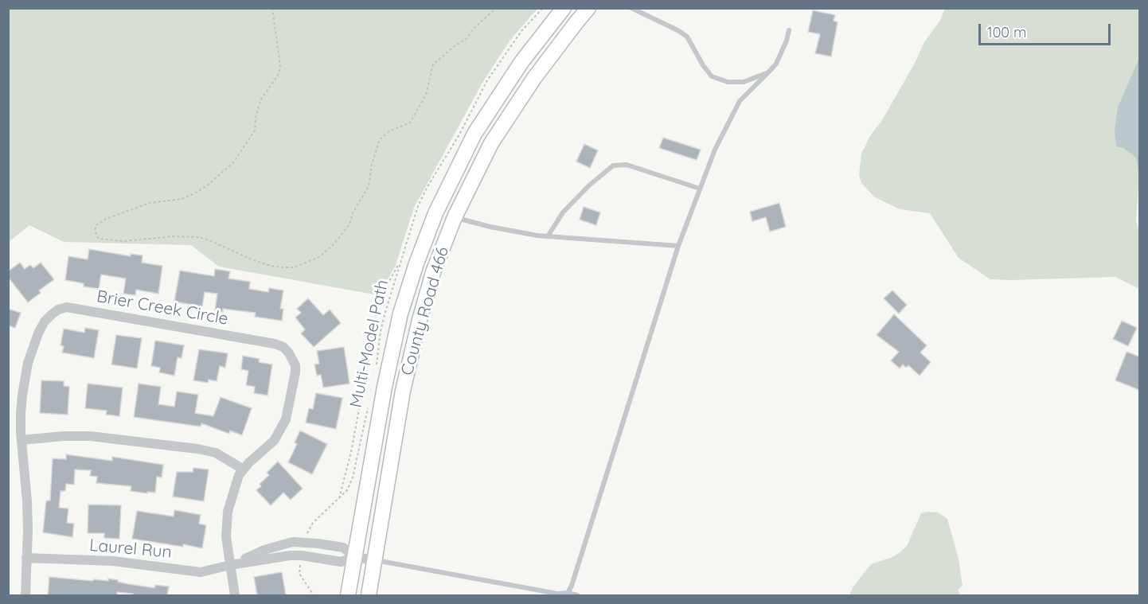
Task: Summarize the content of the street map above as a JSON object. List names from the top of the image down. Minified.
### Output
{"streets":{"main road":["County Road 466"],"street":["Brier Creek Circle","Laurel Run"],"path":["Multi-Model Path"]},"crossings":[["Brier Creek Circle","Laurel Run"],["County Road 466","Laurel Run"]],"scale_bar":"100 m"}
